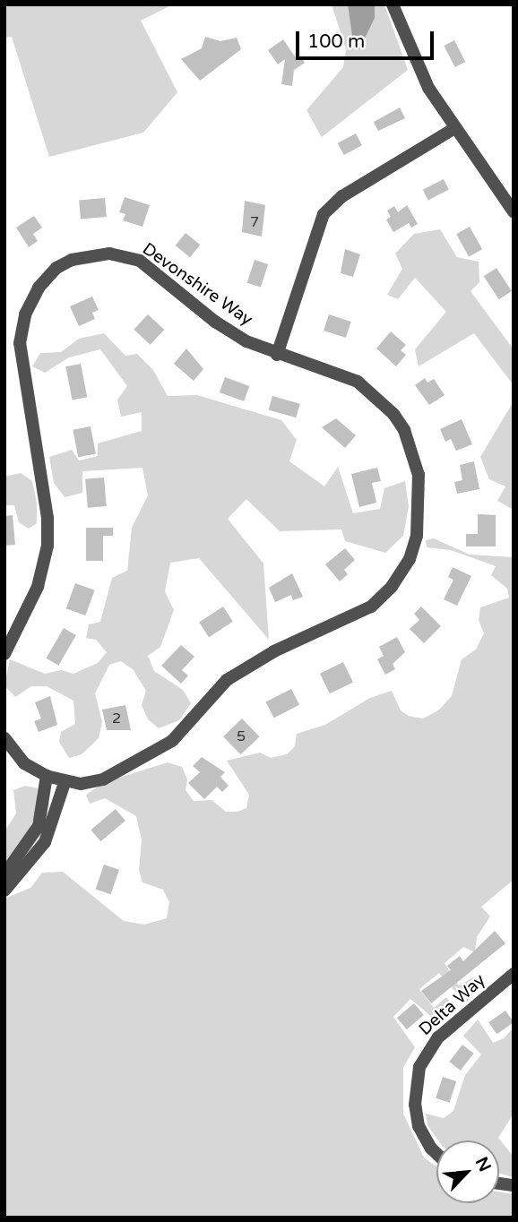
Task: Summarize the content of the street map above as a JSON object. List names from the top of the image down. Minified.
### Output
{"streets":{"street":["Devonshire Way","Delta Way"]},"house_numbers":["7","2","5"],"scale_bar":"100 m","north":"top right"}
